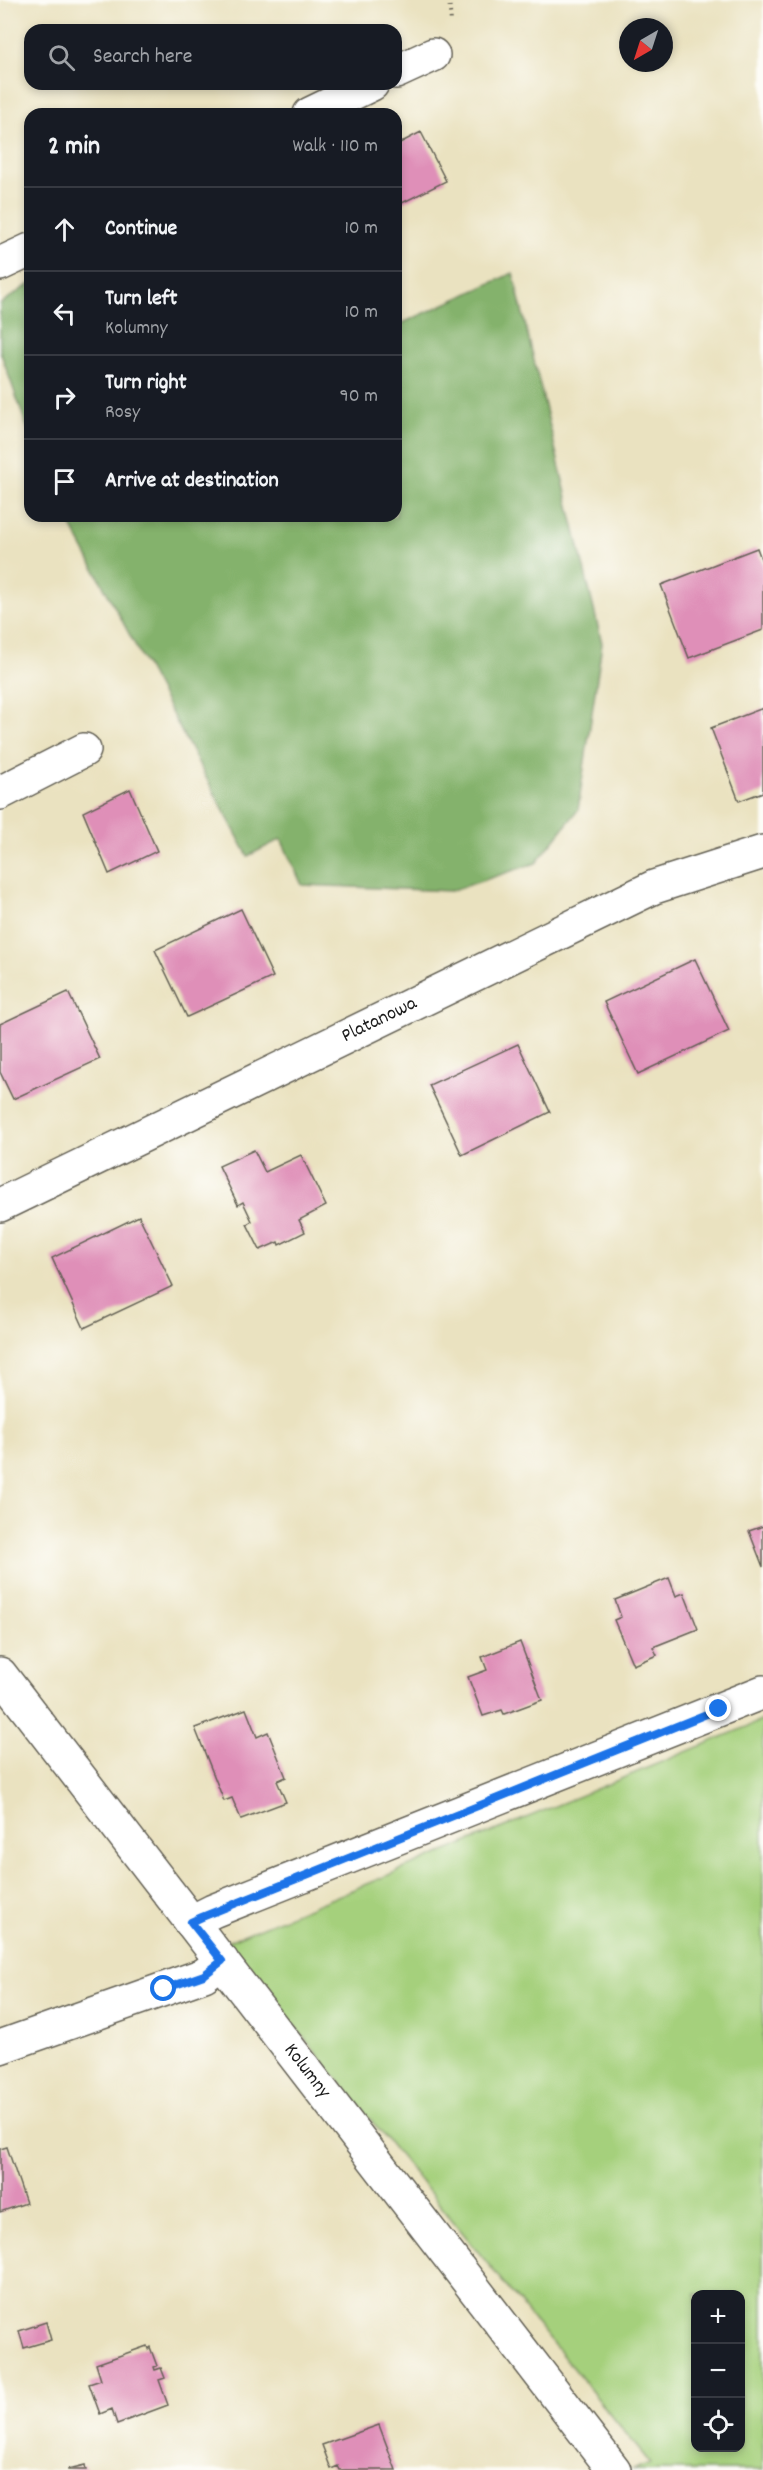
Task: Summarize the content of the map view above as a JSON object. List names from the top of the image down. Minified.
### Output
{"streets":{"street":["Platanowa","Kolumny"]},"north":"bottom left","page":{"search":"Search here","heading":["2 min","Walk · 110 m"],"list":[["Continue","10 m"],["Turn left","Kolumny","10 m"],["Turn right","Rosy","90 m"],"Arrive at destination"],"map_buttons":["+","−"]}}
